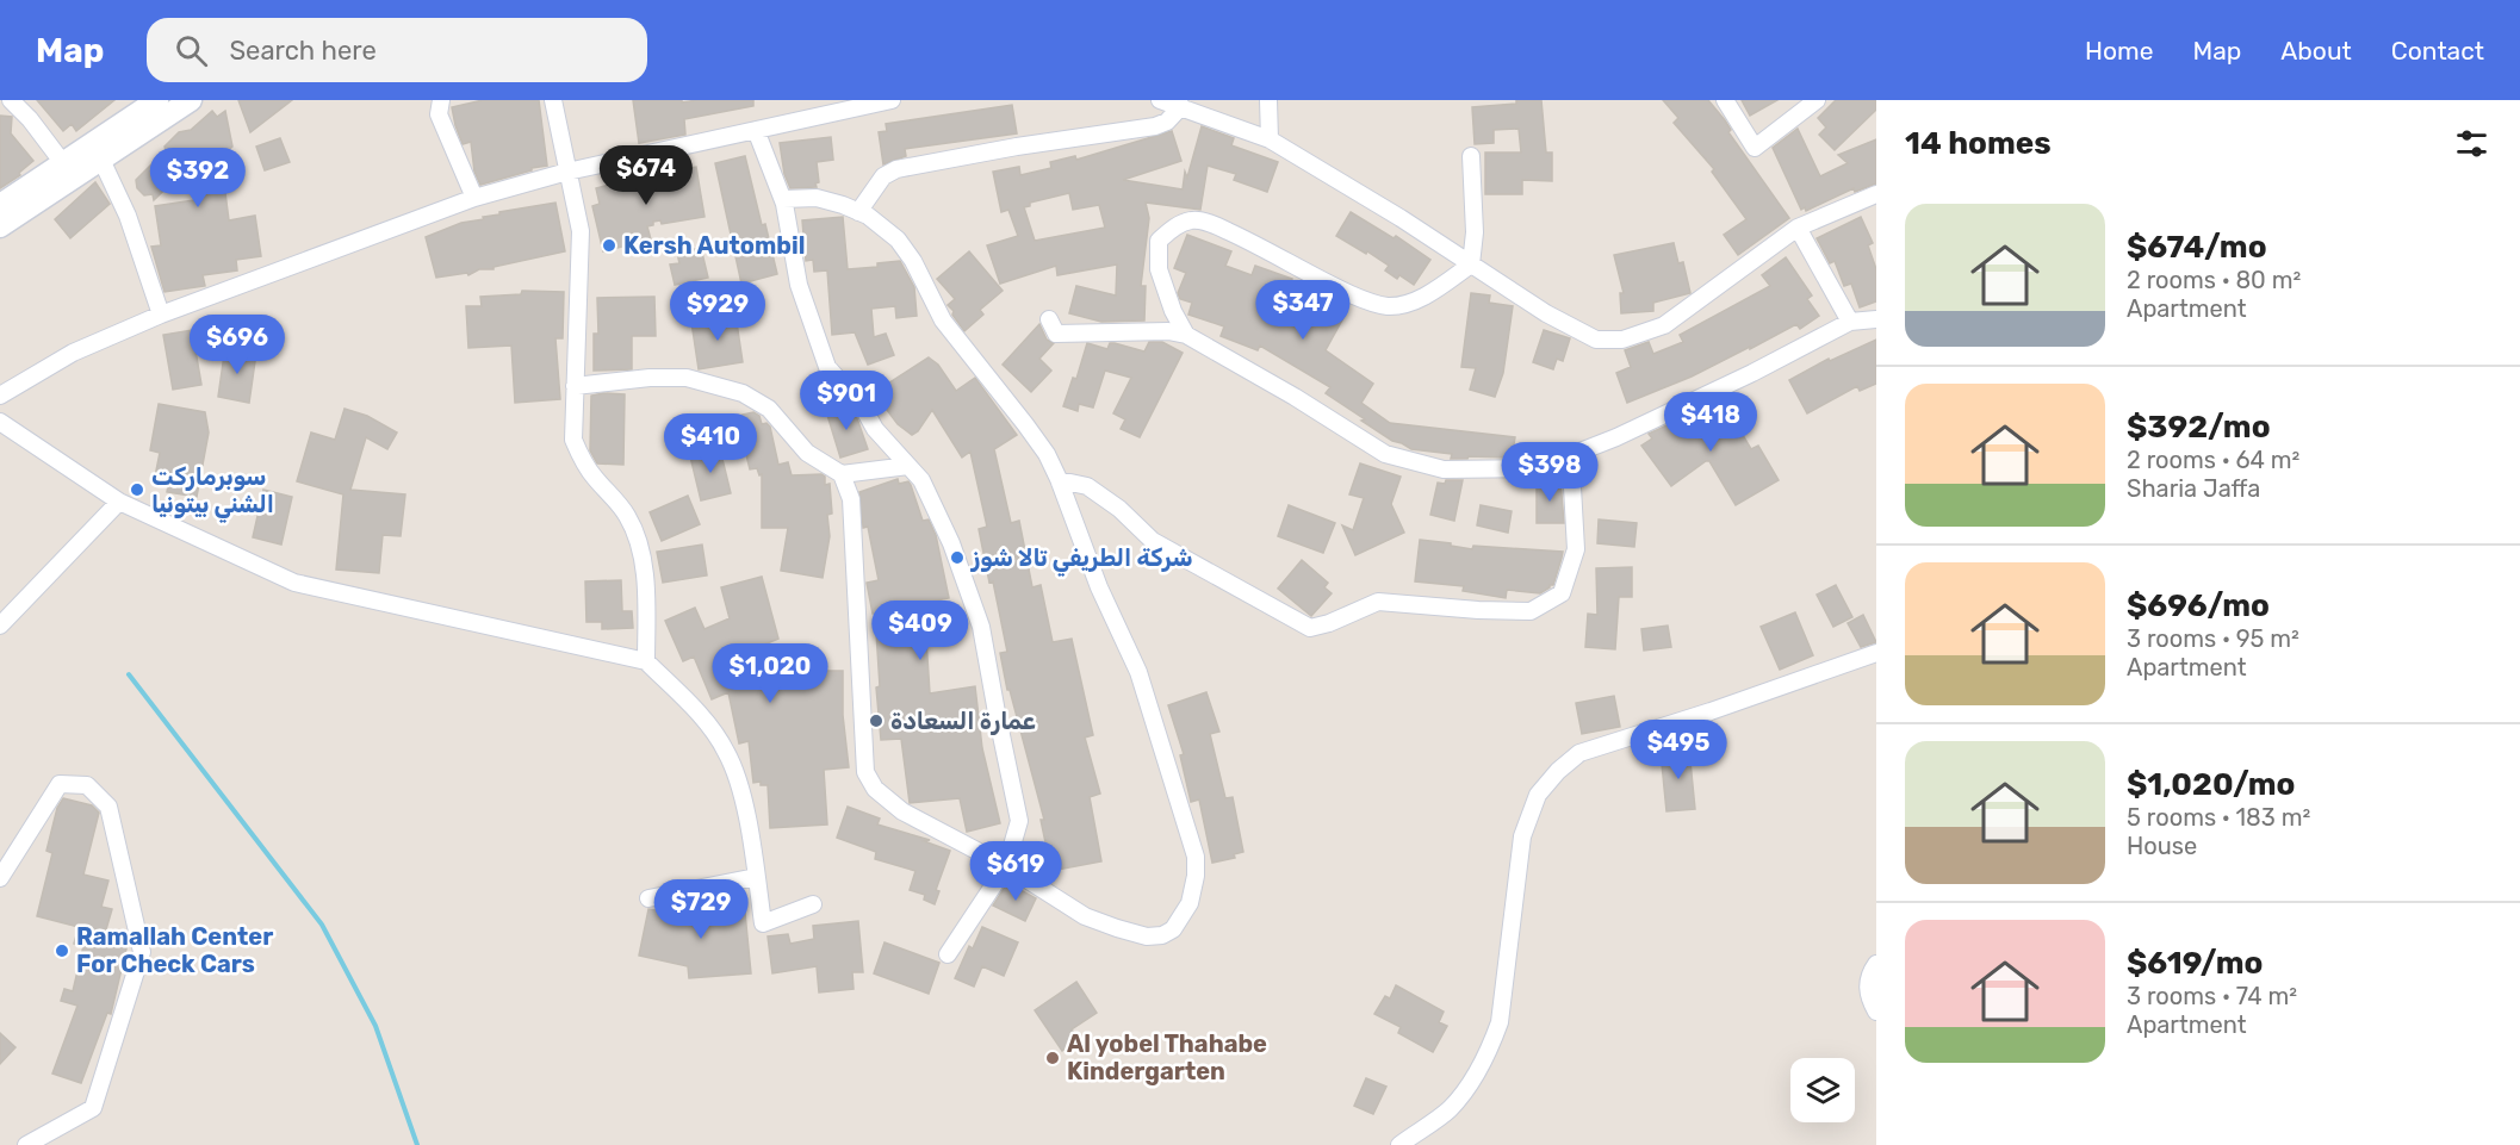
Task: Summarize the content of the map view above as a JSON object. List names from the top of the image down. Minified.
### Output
{"places":["Kersh Autombil","سوبرماركت الشني بيتونيا","شركة الطريفي تالا شوز","عمارة السعادة","Ramallah Center For Check Cars","Al yobel Thahabe Kindergarten"],"page":{"header":"Map","search":"Search here","nav":["Home","Map","About","Contact"],"heading":"14 homes","price":["$674","$392","$347","$929","$696","$901","$418","$410","$398","$409","$1,020","$495","$619","$729"],"list":[{"name":"$674/mo","note":"2 rooms · 80 m² · Apartment"},{"name":"$392/mo","note":"2 rooms · 64 m² · Sharia Jaffa"},{"name":"$696/mo","note":"3 rooms · 95 m² · Apartment"},{"name":"$1,020/mo","note":"5 rooms · 183 m² · House"},{"name":"$619/mo","note":"3 rooms · 74 m² · Apartment"}]}}
